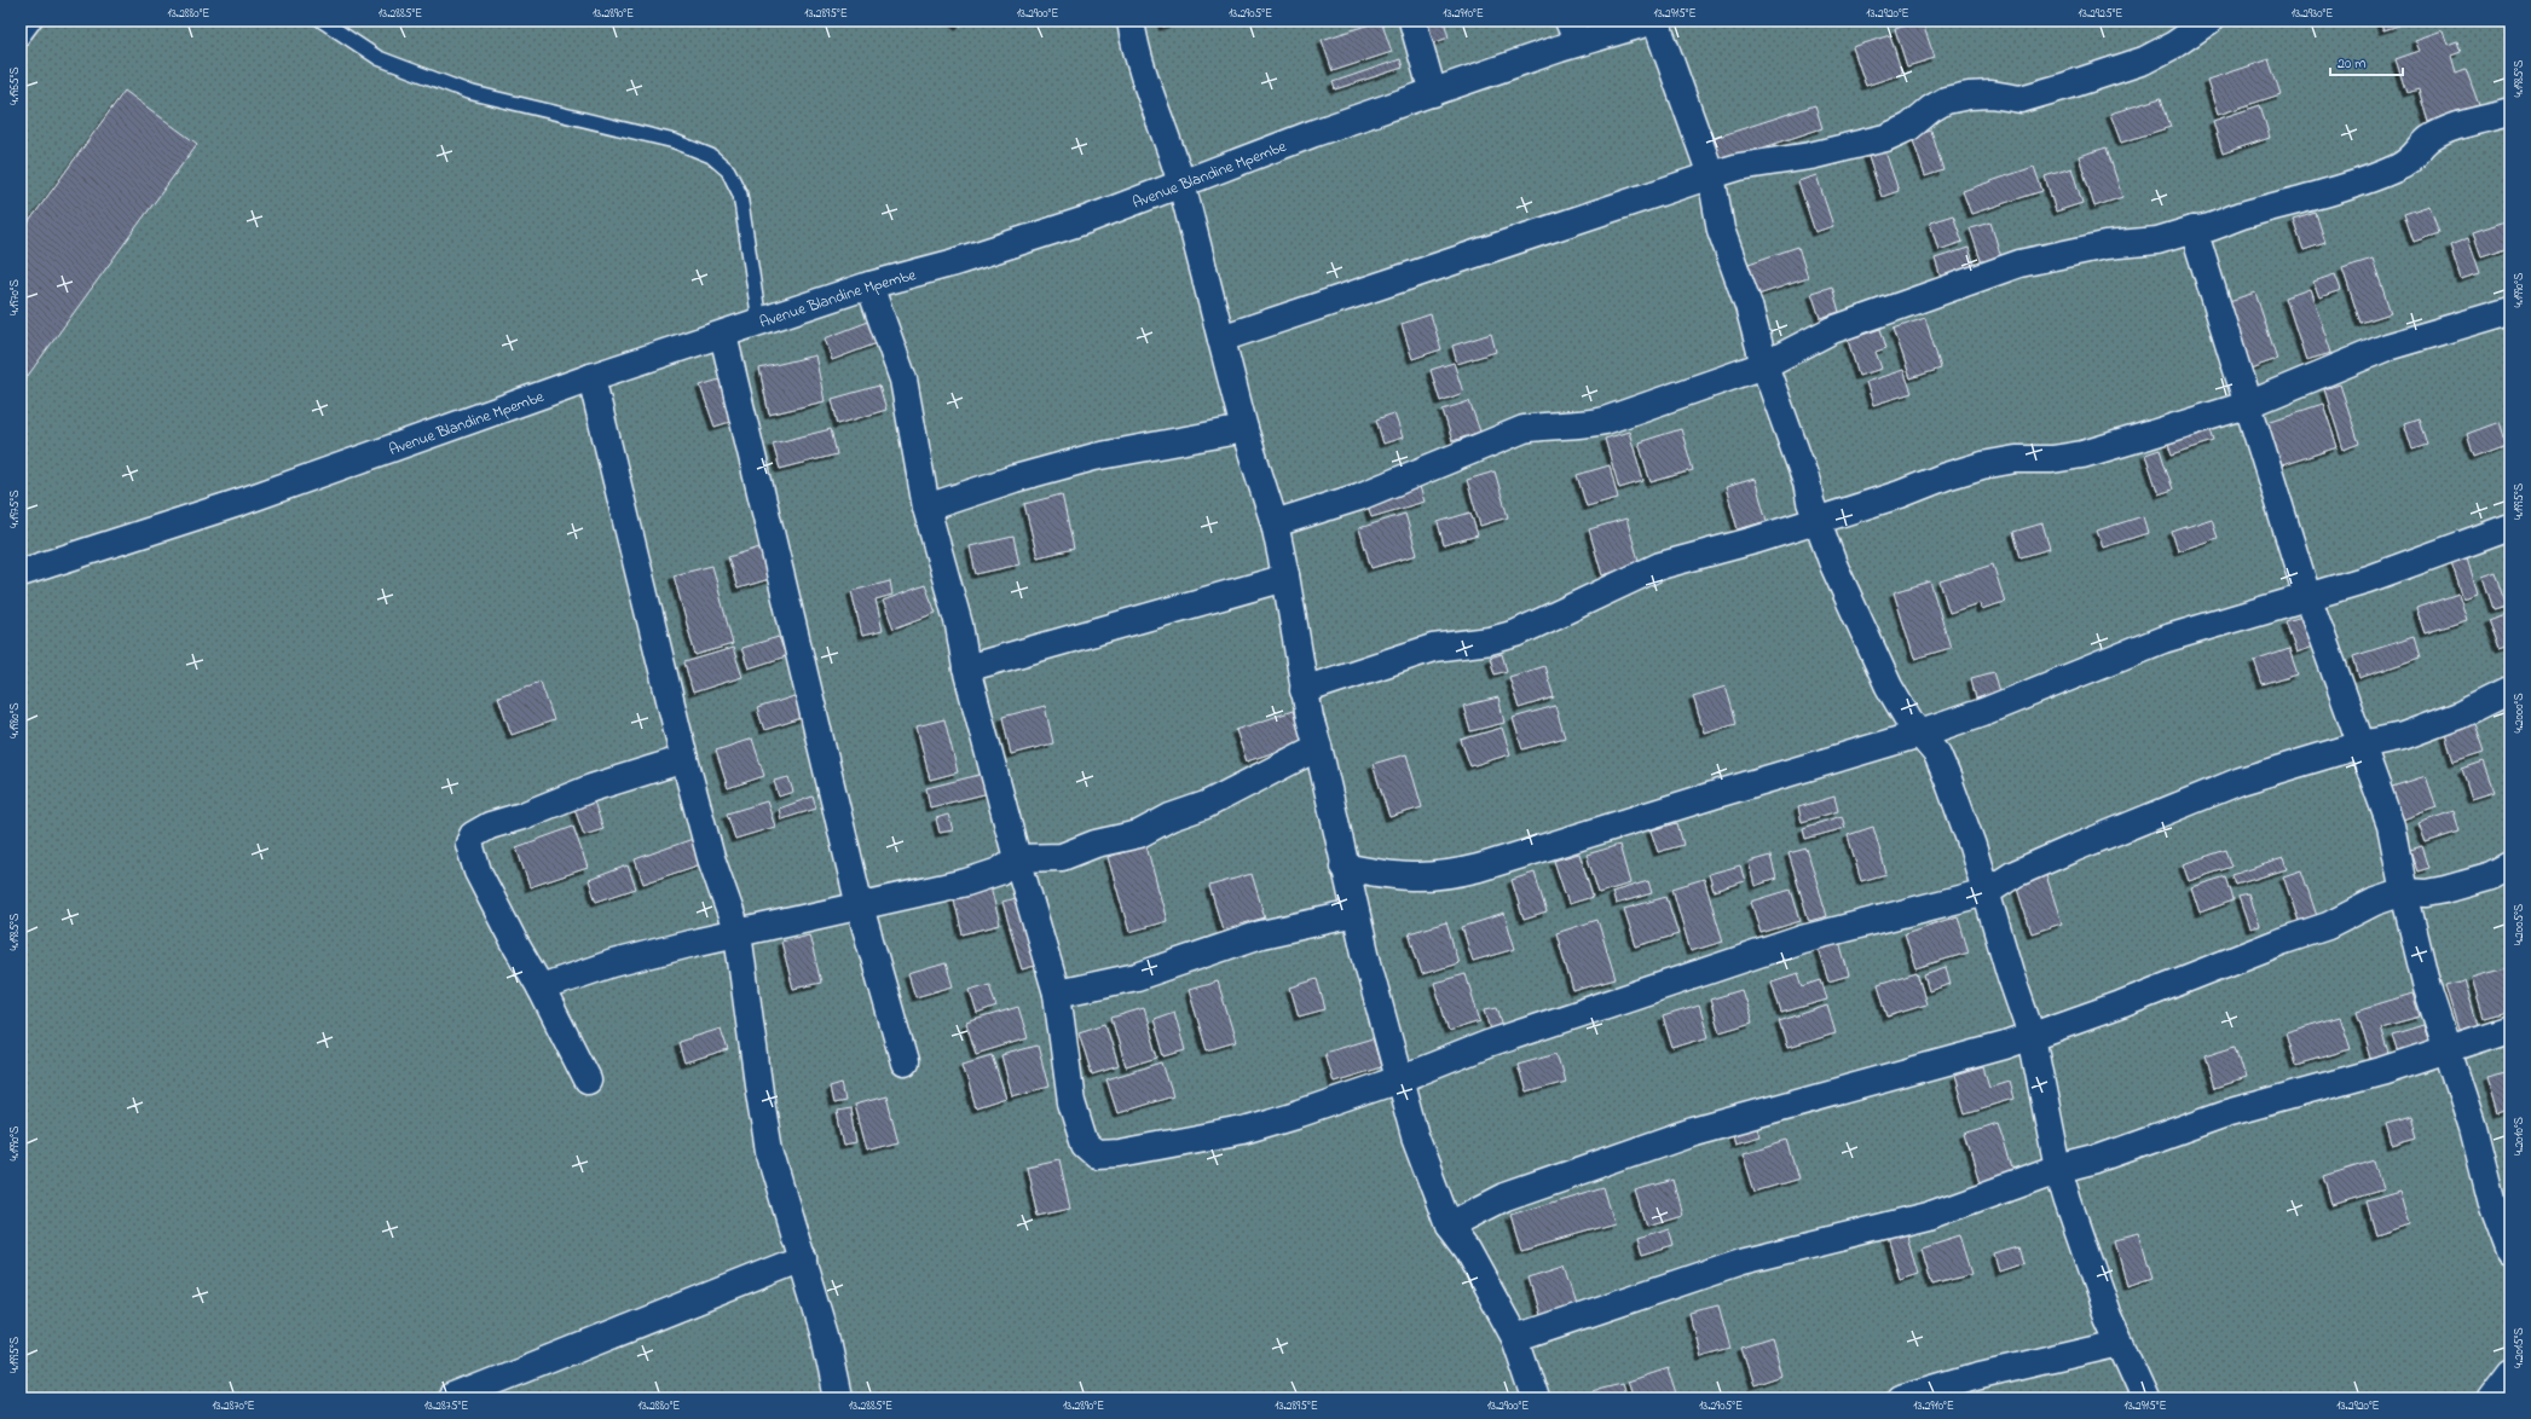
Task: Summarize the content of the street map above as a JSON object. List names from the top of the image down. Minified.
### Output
{"streets":{"street":["Avenue Blandine Mpembe"]},"scale_bar":"20 m","coordinates":["13.2880°E","13.2885°E","13.2890°E","13.2895°E","13.2900°E","13.2905°E","13.2910°E","13.2915°E","13.2920°E","13.2925°E","13.2930°E","4.1985°S","4.1965°S","4.1990°S","4.1970°S","4.1995°S","4.1975°S","4.2000°S","4.1980°S","4.2005°S","4.2010°S","4.2015°S","13.2870°E","13.2875°E"]}
